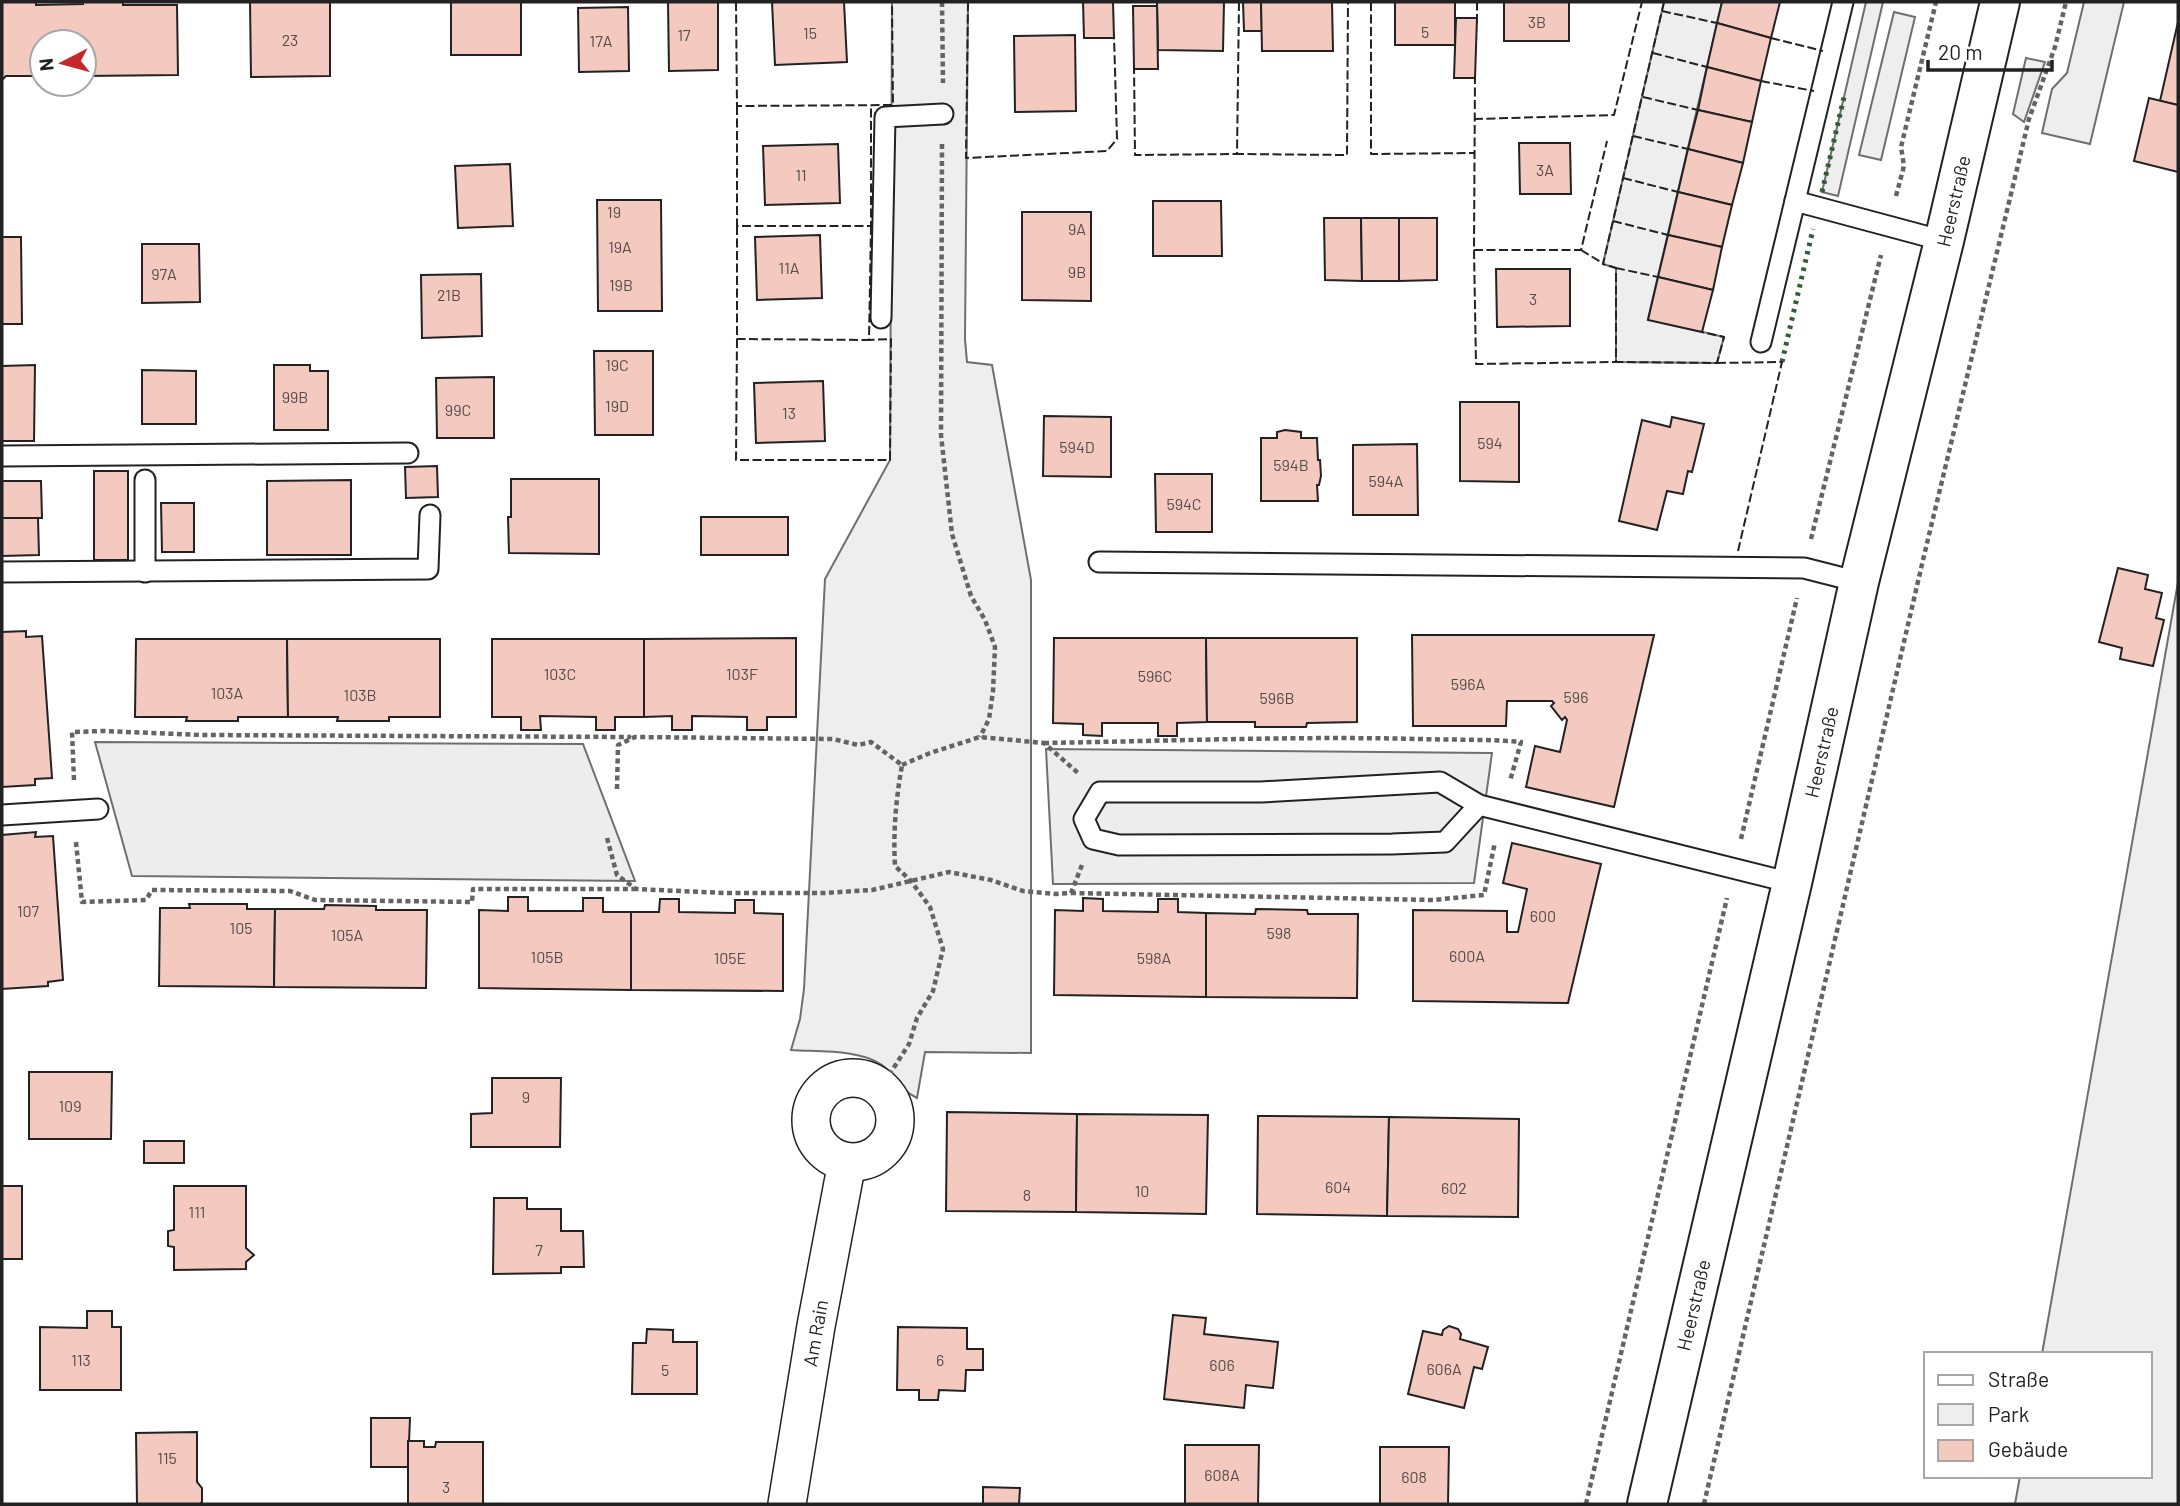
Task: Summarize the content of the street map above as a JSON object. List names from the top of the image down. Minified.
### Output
{"streets":{"main road":["Heerstraße"],"street":["Am Rain"]},"house_numbers":["3B","5","15","17","23","17A","3A","11","19","9A","19A","11A","9B","97A","19B","21B","3","19C","99B","19D","99C","13","594","594D","594B","594A","594C","103C","103F","596C","596A","103A","103B","596","596B","107","600","105","598","105A","600A","105B","105E","598A","9","109","604","602","10","8","111","7","113","6","606","606A","5","115","608A","608","3"],"legend":["Straße","Park","Gebäude"],"scale_bar":"20 m","north":"left"}
